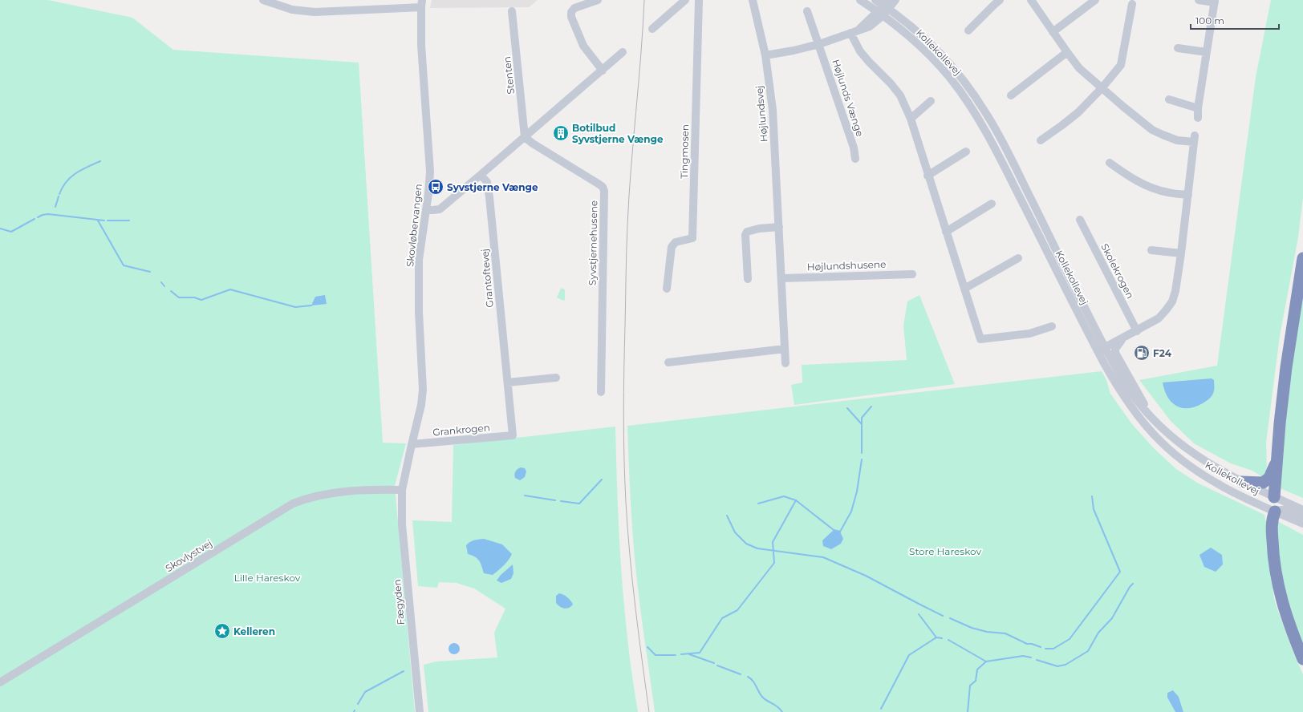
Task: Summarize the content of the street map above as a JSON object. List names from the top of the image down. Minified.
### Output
{"streets":{"street":["Kollekollevej","Stenten","Højlunds Vænge","Højlundsvej","Tingmosen","Skovløbervangen","Syvstjernehusene","Højlundshusene","Skolekrogen","Grantoftevej","Grankrogen","Skovlystvej","Fægyden"]},"crossings":[["Stenten","Syvstjernehusene"],["Højlundsvej","Højlundshusene"],["Skovløbervangen","Grankrogen"],["Skovløbervangen","Skovlystvej"],["Skovløbervangen","Fægyden"],["Grantoftevej","Grankrogen"],["Skovlystvej","Fægyden"]],"parks":["Store Hareskov","Lille Hareskov"],"places":{"building":["Botilbud Syvstjerne Vænge"],"bus stop":["Syvstjerne Vænge"],"fuel station":["F24"],"place":["Kelleren"]},"scale_bar":"100 m"}
